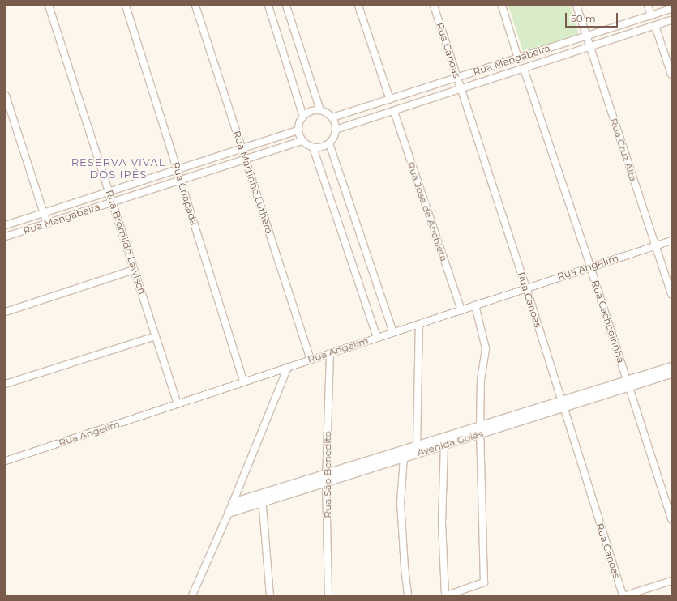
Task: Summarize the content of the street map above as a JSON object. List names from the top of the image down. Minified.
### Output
{"streets":{"street":["Rua Canoas","Rua Mangabeira","Rua Cruz Alta","Rua Martinho Luthero","Rua Chapada","Rua José de Anchieta","Rua Bromildo Lawisch","Rua Angelim","Rua Cachoeirinha","Avenida Goiás","Rua São Benedito"]},"crossings":[["Rua Canoas","Rua Mangabeira"],["Rua Canoas","Rua Angelim"],["Rua Canoas","Avenida Goiás"],["Rua Mangabeira","Rua Cruz Alta"],["Rua Mangabeira","Rua Martinho Luthero"],["Rua Mangabeira","Rua Chapada"],["Rua Mangabeira","Rua José de Anchieta"],["Rua Mangabeira","Rua Bromildo Lawisch"],["Rua Mangabeira","Rua Cachoeirinha"],["Rua Cruz Alta","Rua Angelim"],["Rua Martinho Luthero","Rua Angelim"],["Rua Chapada","Rua Angelim"],["Rua José de Anchieta","Rua Angelim"],["Rua Bromildo Lawisch","Rua Angelim"],["Rua Angelim","Rua Cachoeirinha"],["Rua Angelim","Rua São Benedito"],["Rua Cachoeirinha","Avenida Goiás"],["Avenida Goiás","Rua São Benedito"]],"districts":["RESERVA VIVAL DOS IPÊS"],"scale_bar":"50 m"}
